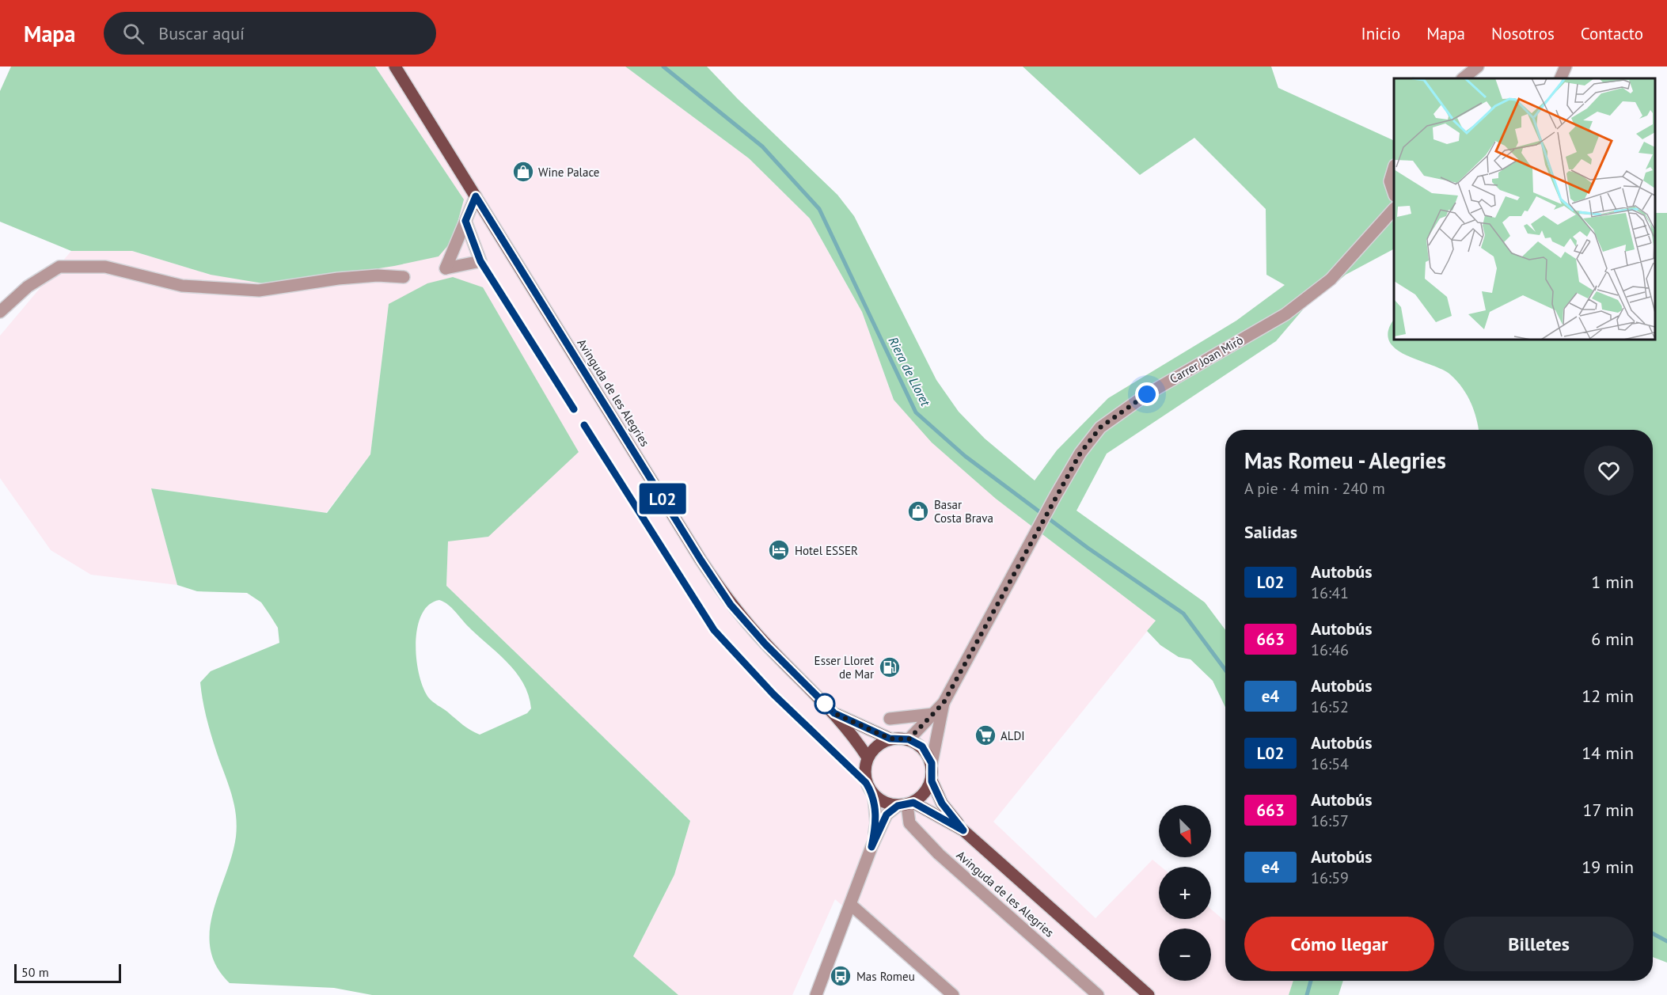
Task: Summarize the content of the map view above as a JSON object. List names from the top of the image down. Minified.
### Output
{"streets":{"main road":["Avinguda de les Alegries"],"street":["Carrer Joan Mirò"]},"crossings":[["Carrer Joan Mirò","Avinguda de les Alegries"]],"water":["Riera de Lloret"],"places":{"shop":["Wine Palace","Basar Costa Brava"],"hotel":["Hotel ESSER"],"fuel station":["Esser Lloret de Mar"],"supermarket":["ALDI"],"bus stop":["Mas Romeu"]},"lines":["bus line L02"],"scale_bar":"50 m","north":"bottom right","page":{"header":"Mapa","search":"Buscar aquí","nav":["Inicio","Mapa","Nosotros","Contacto"],"on_map":"L02","heading":[["Mas Romeu - Alegries","A pie · 4 min · 240 m"],"Salidas"],"list":[{"mark":"L02","name":"Autobús","note":"16:41","value":"1 min"},{"mark":"663","name":"Autobús","note":"16:46","value":"6 min"},{"mark":"e4","name":"Autobús","note":"16:52","value":"12 min"},{"mark":"L02","name":"Autobús","note":"16:54","value":"14 min"},{"mark":"663","name":"Autobús","note":"16:57","value":"17 min"},{"mark":"e4","name":"Autobús","note":"16:59","value":"19 min"}],"map_buttons":["+","−"],"buttons":["Cómo llegar","Billetes"],"scale":"50 m"}}
